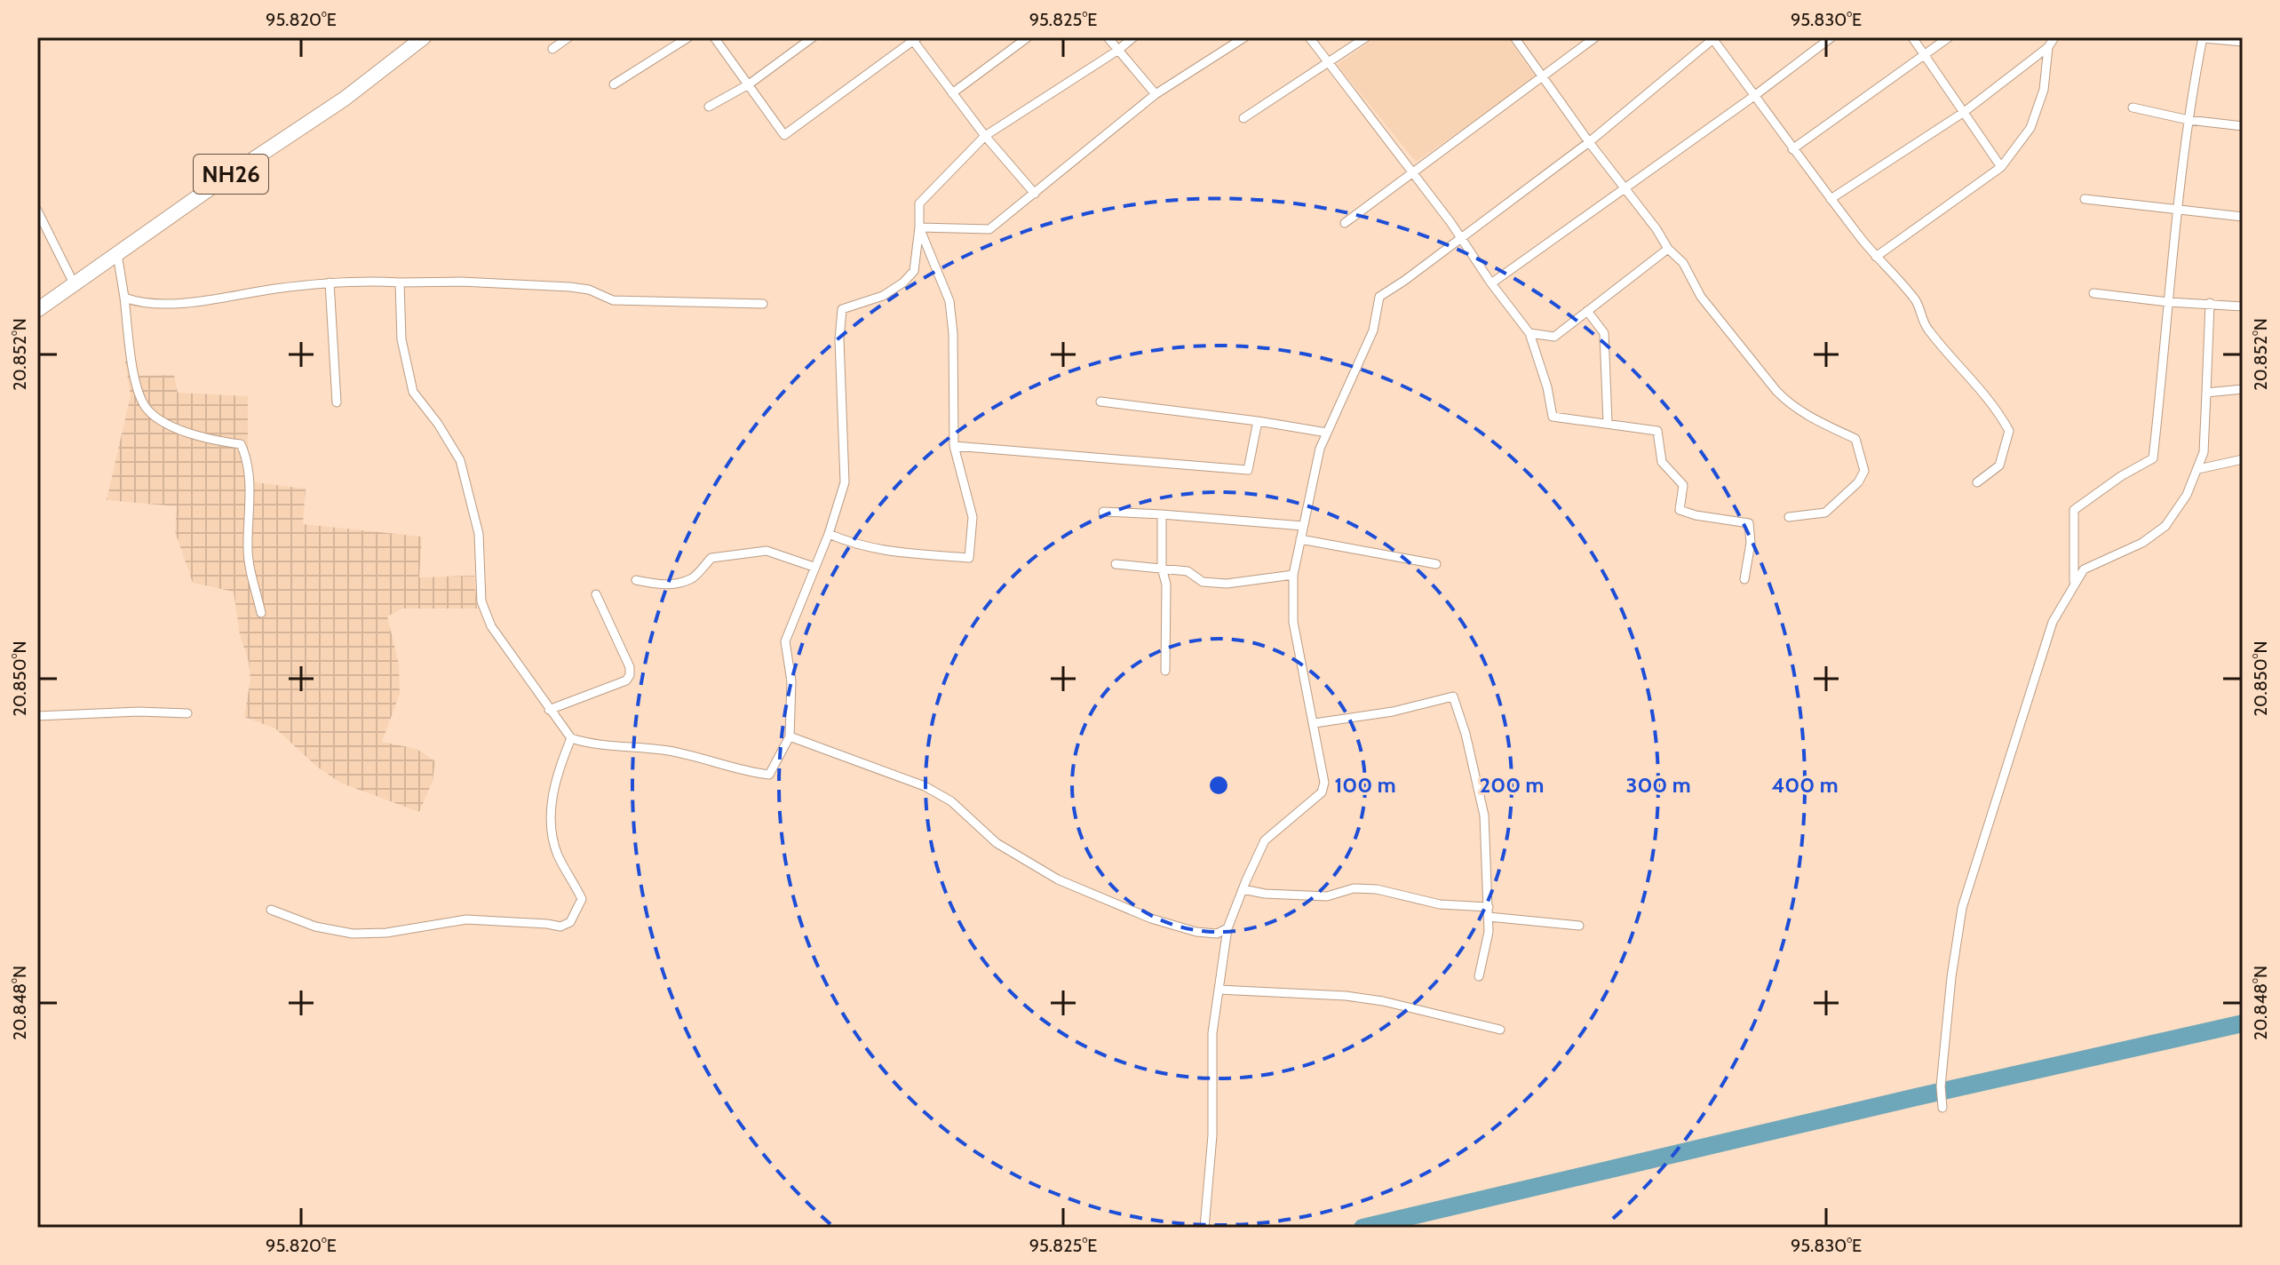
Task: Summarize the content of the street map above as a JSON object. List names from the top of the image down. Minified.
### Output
{"streets":{"highway":["NH26"]},"coordinates":["95.820°E","95.825°E","95.830°E","20.852°N","20.850°N","20.848°N"],"rings":["100 m","200 m","300 m","400 m"]}
